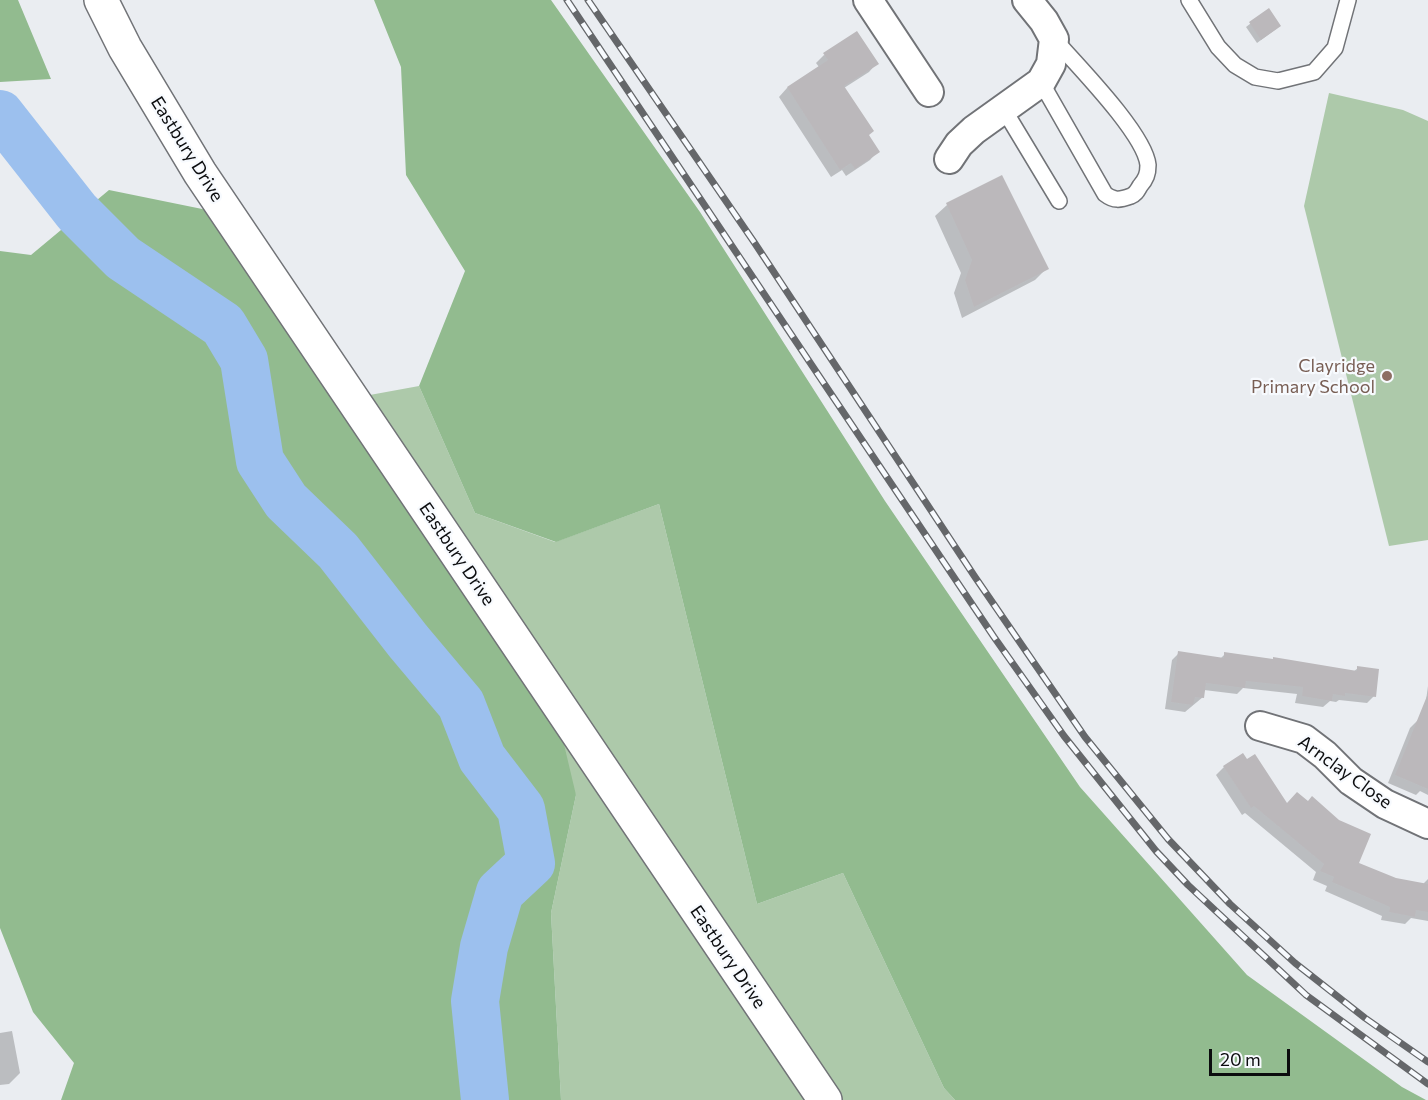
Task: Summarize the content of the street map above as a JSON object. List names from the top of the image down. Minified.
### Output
{"streets":{"street":["Eastbury Drive","Arnclay Close"]},"places":["Clayridge Primary School"],"scale_bar":"20 m"}
